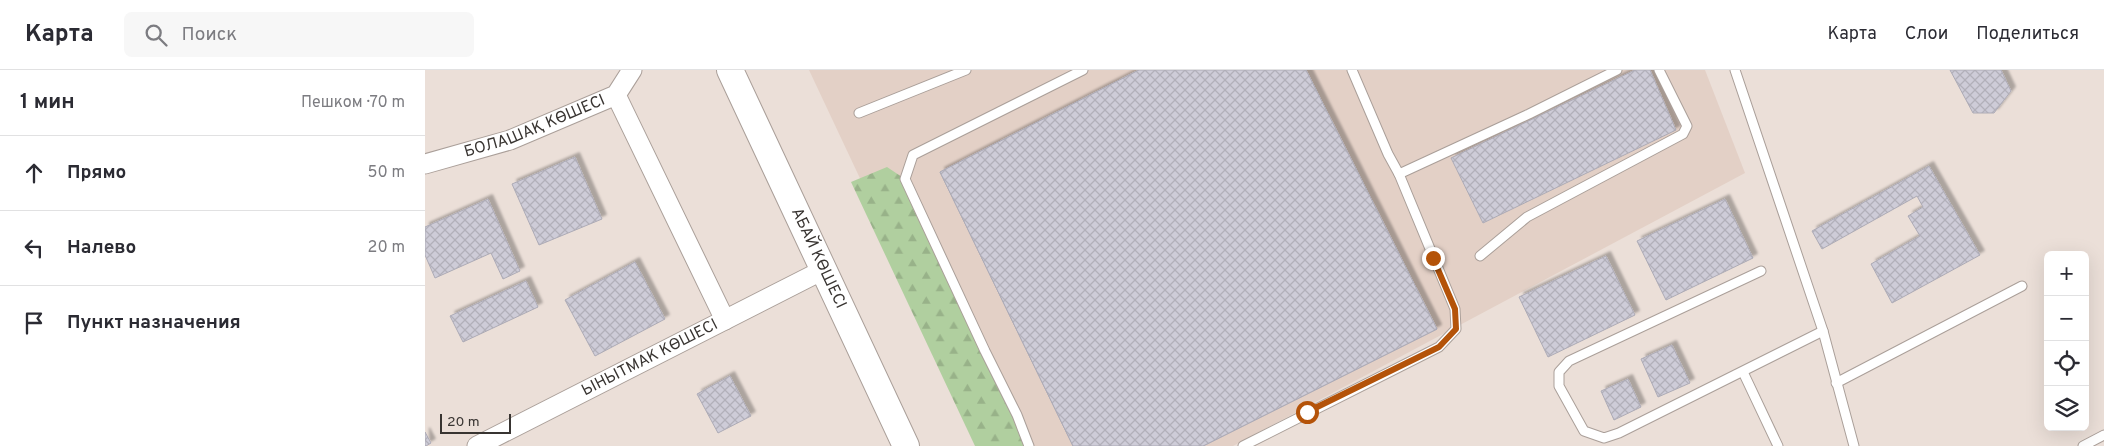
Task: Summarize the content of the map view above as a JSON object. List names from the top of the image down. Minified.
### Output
{"streets":{"main road":["АБАЙ КӨШЕСІ"],"street":["БОЛАШАҚ КӨШЕСІ","ЫНЫТМАК КӨШЕСІ"]},"crossings":[["АБАЙ КӨШЕСІ","ЫНЫТМАК КӨШЕСІ"]],"scale_bar":"20 m","page":{"header":"Карта","search":"Поиск","nav":["Карта","Слои","Поделиться"],"heading":["1 мин","Пешком · 70 m"],"list":[["Прямо","50 m"],["Налево","20 m"],"Пункт назначения"],"map_buttons":["+","−"],"scale":"20 m"}}
